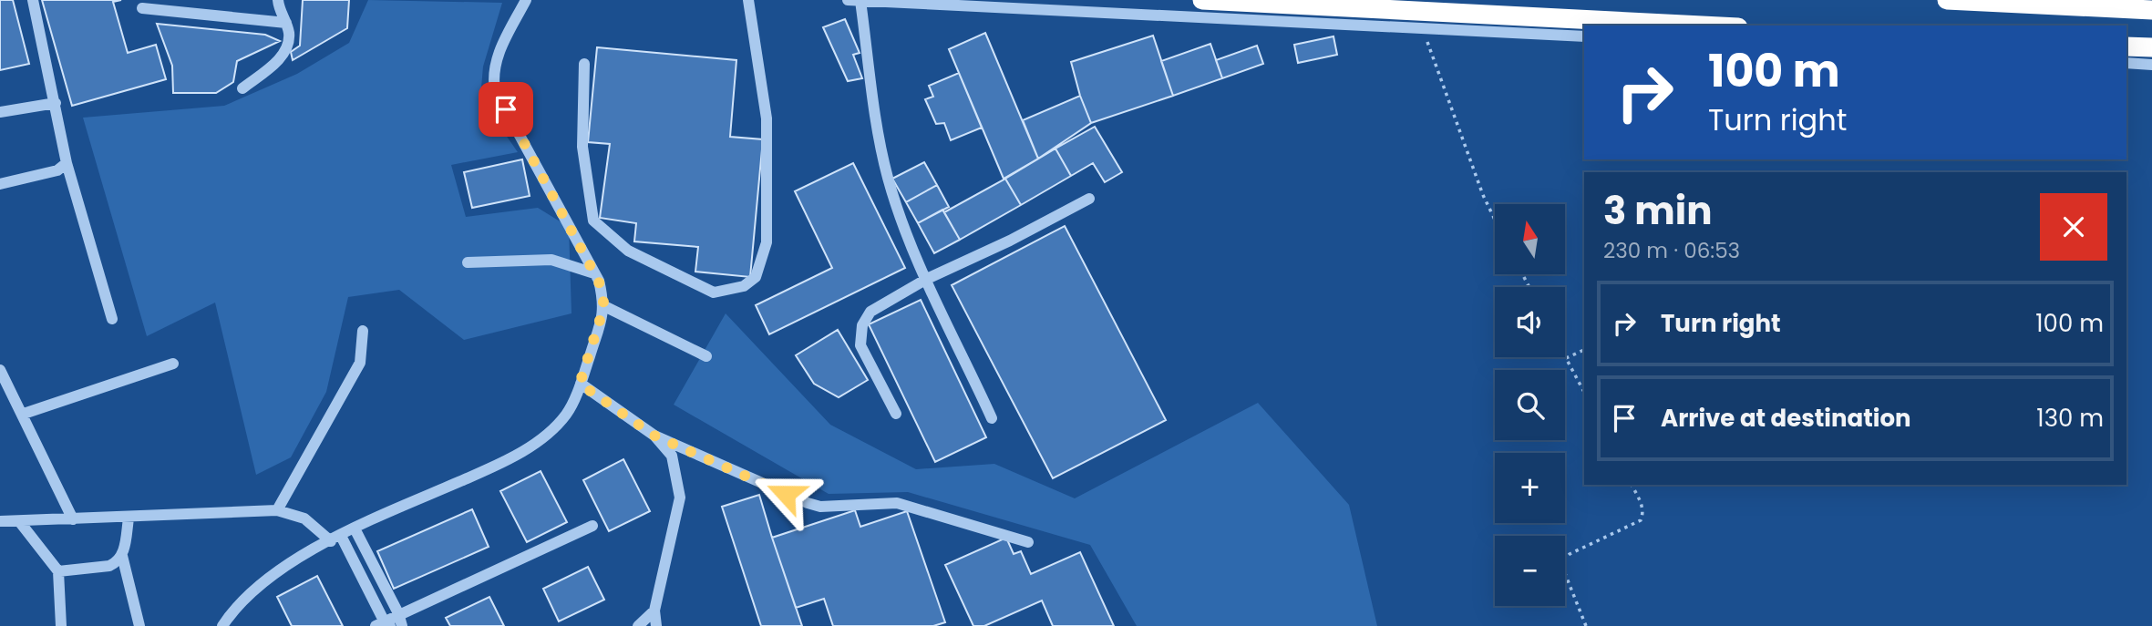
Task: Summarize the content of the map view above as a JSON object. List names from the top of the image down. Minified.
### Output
{"north":"top","page":{"turn":["100 m","Turn right"],"heading":["3 min","230 m · 06:53"],"map_buttons":["+","−"],"list":[{"name":"Turn right","value":"100 m"},{"name":"Arrive at destination","value":"130 m"}]}}
